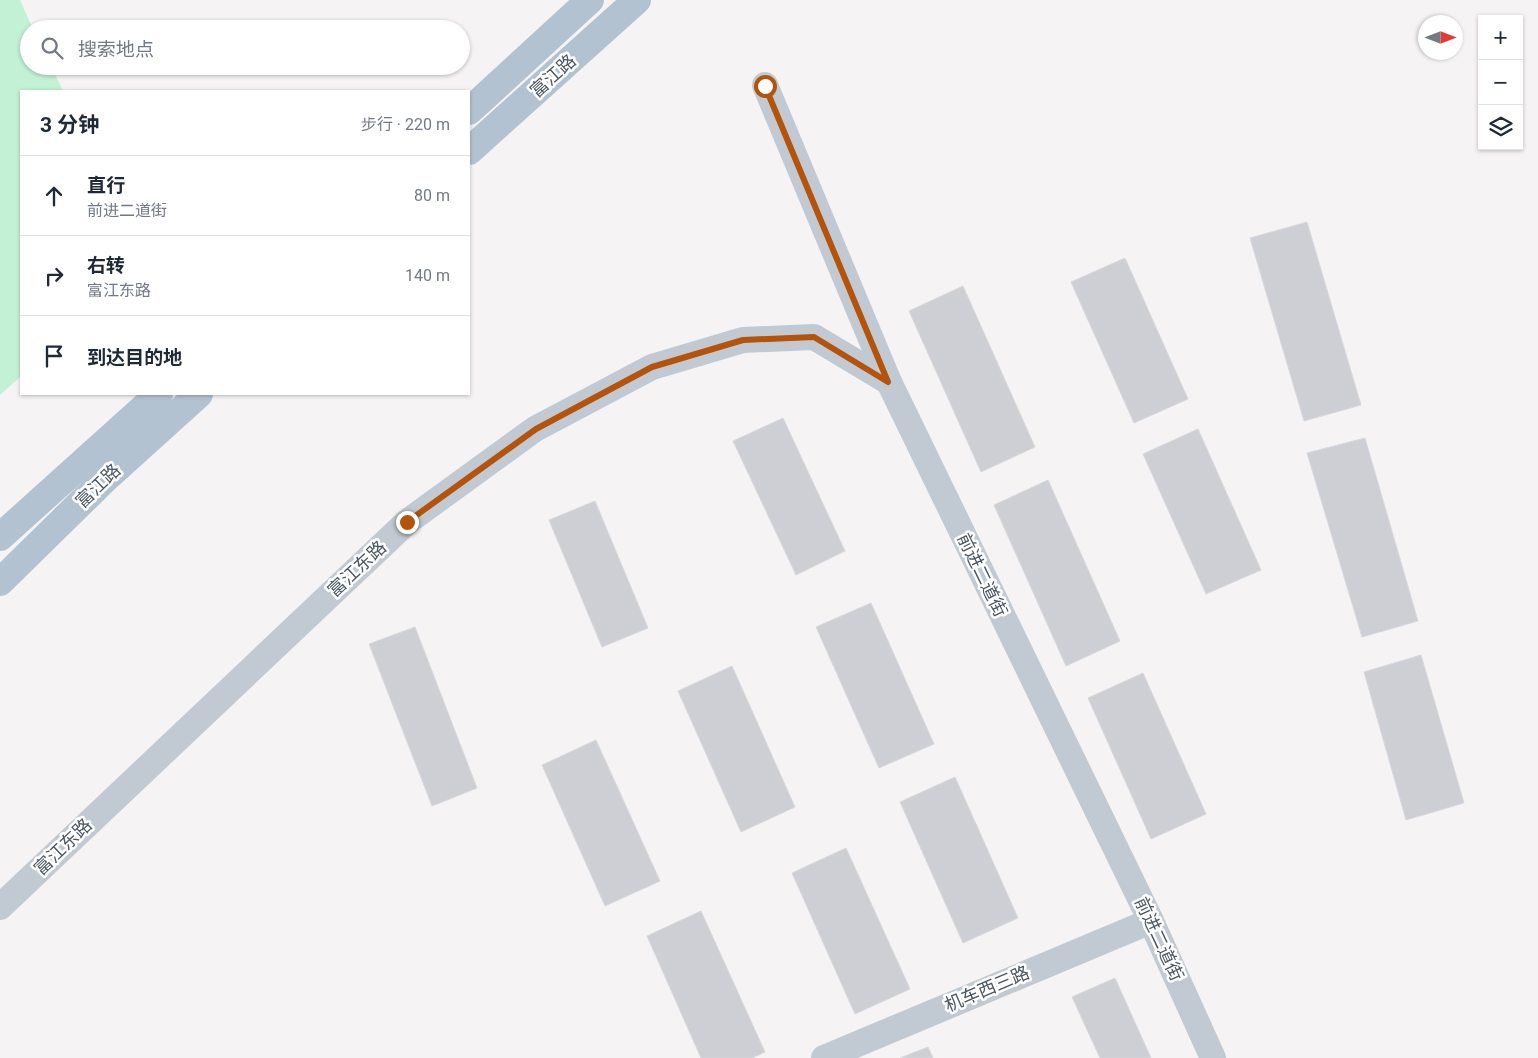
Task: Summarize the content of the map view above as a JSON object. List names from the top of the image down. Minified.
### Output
{"streets":{"main road":["富江路"],"street":["富江东路","前进二道街","机车西三路"]},"crossings":[["富江东路","前进二道街"],["前进二道街","机车西三路"]],"north":"right","page":{"map_buttons":["+","−"],"search":"搜索地点","heading":["3 分钟","步行 · 220 m"],"list":[["直行","前进二道街","80 m"],["右转","富江东路","140 m"],"到达目的地"]}}
